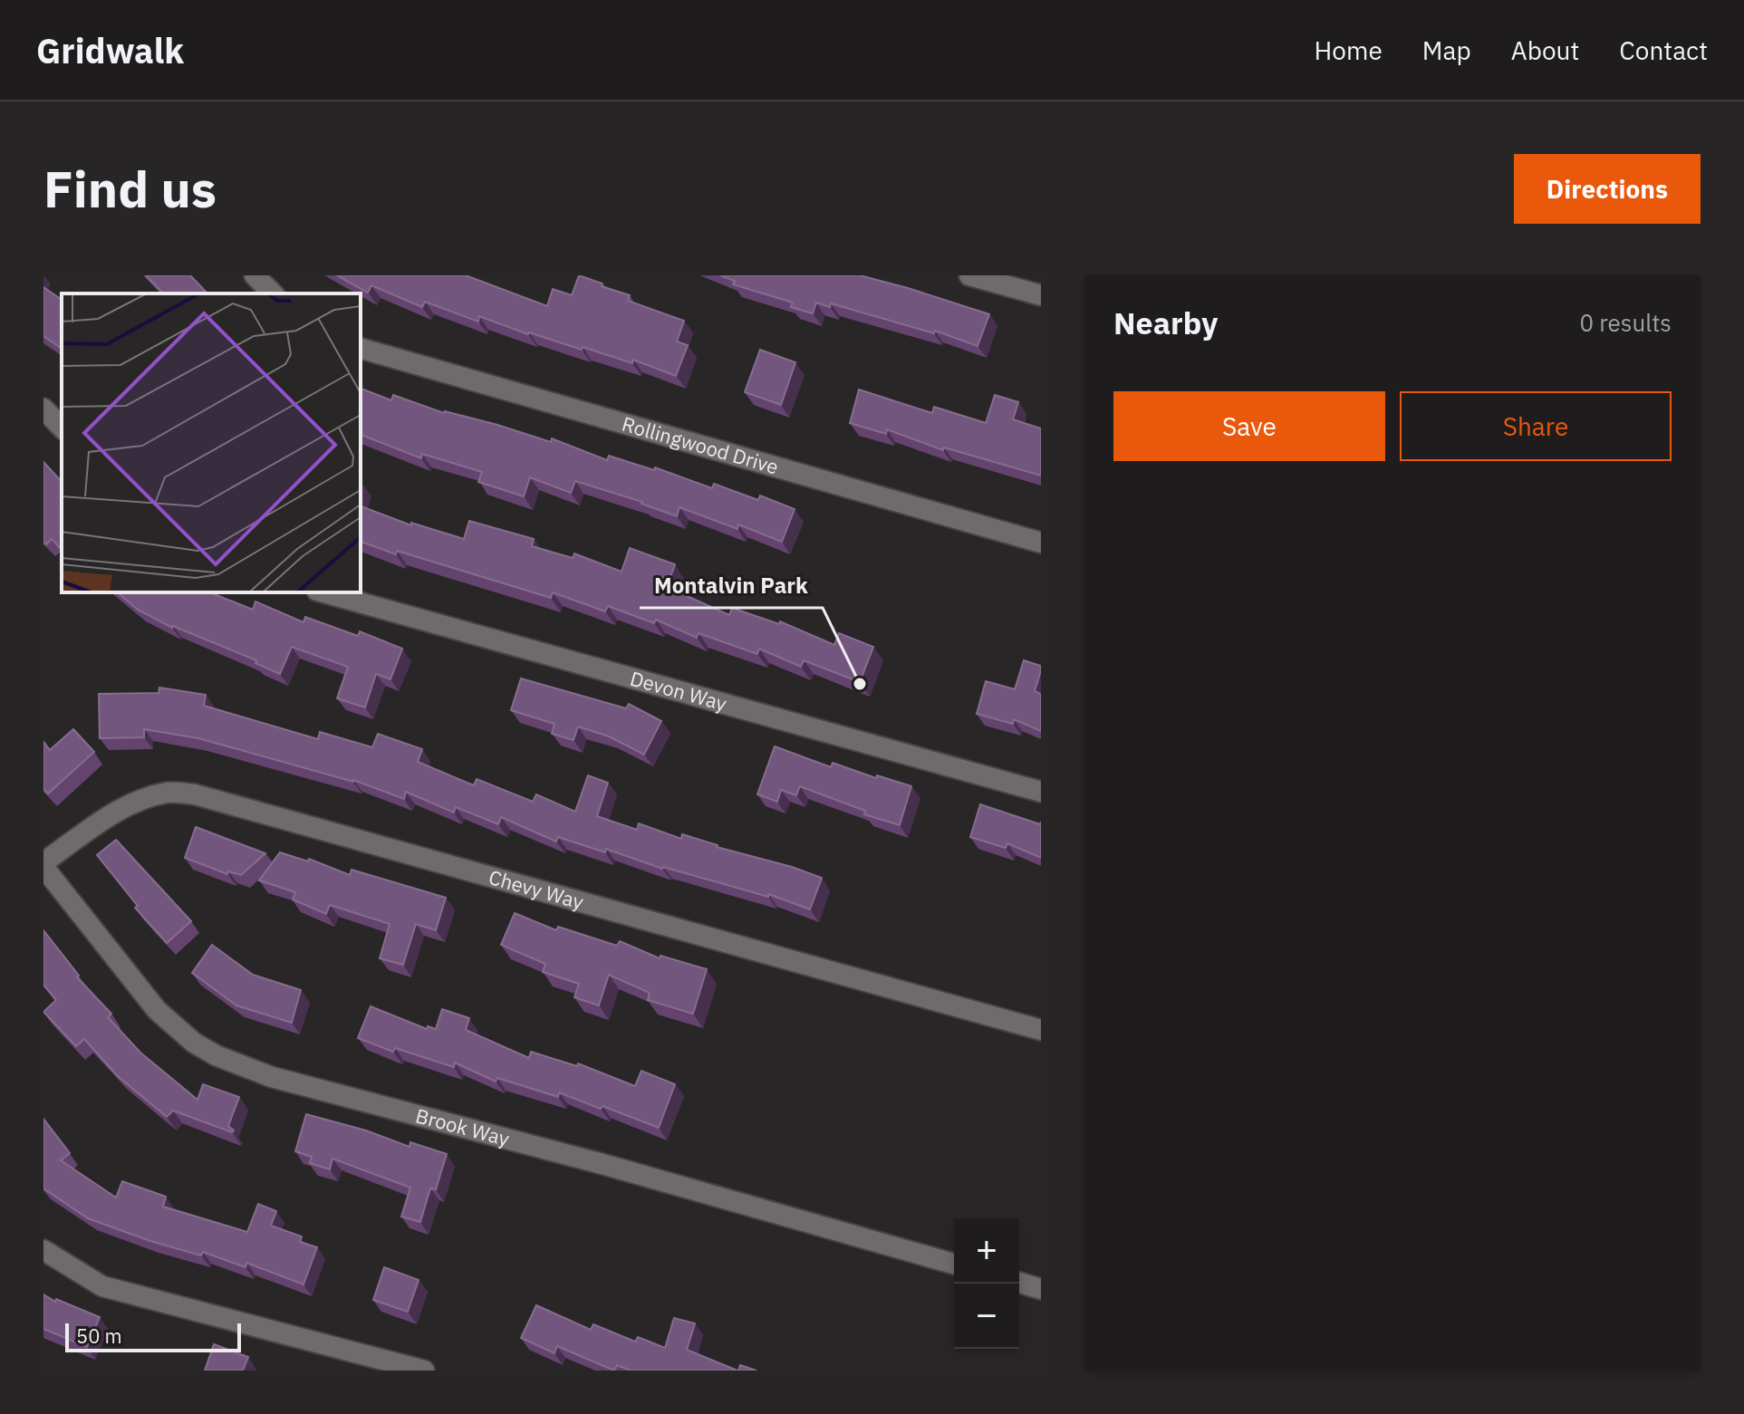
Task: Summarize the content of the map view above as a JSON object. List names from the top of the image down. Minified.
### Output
{"streets":{"street":["Rollingwood Drive","Devon Way","Chevy Way","Brook Way"]},"crossings":[["Chevy Way","Brook Way"]],"places":["Montalvin Park"],"scale_bar":"50 m","page":{"header":"Gridwalk","nav":["Home","Map","About","Contact"],"buttons":["Directions",["Save","Share"]],"title":"Find us","heading":["Nearby","0 results"],"map_buttons":["+","−"],"scale":"50 m"}}
